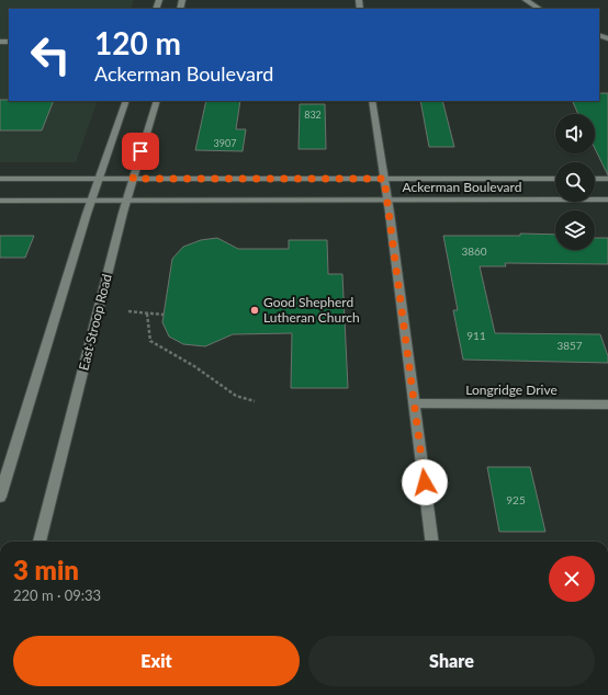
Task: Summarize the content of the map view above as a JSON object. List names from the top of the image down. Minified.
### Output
{"streets":{"street":["Ackerman Boulevard","East Stroop Road","Longridge Drive"]},"crossings":[["Ackerman Boulevard","East Stroop Road"]],"places":["Good Shepherd Lutheran Church"],"house_numbers":["832","3907","3860","911","3857","925"],"page":{"turn":["120 m","Ackerman Boulevard"],"heading":["3 min","220 m · 09:33"],"buttons":["Exit","Share"]}}
